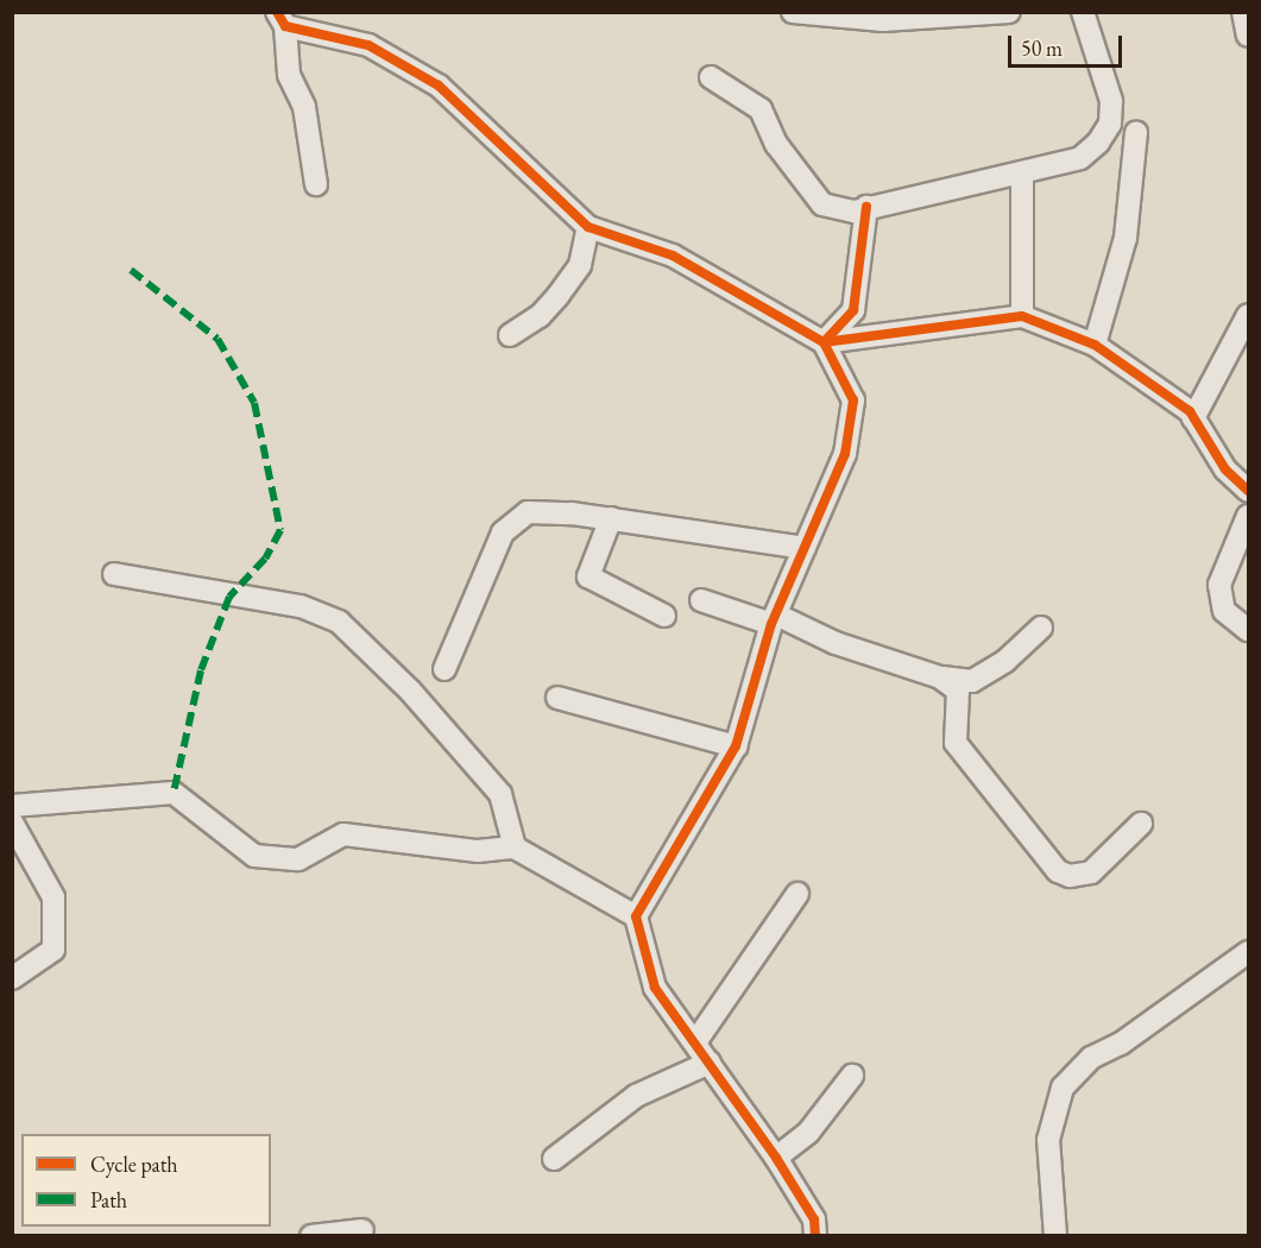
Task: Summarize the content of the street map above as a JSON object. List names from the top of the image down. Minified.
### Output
{"legend":["Cycle path","Path"],"scale_bar":"50 m"}
